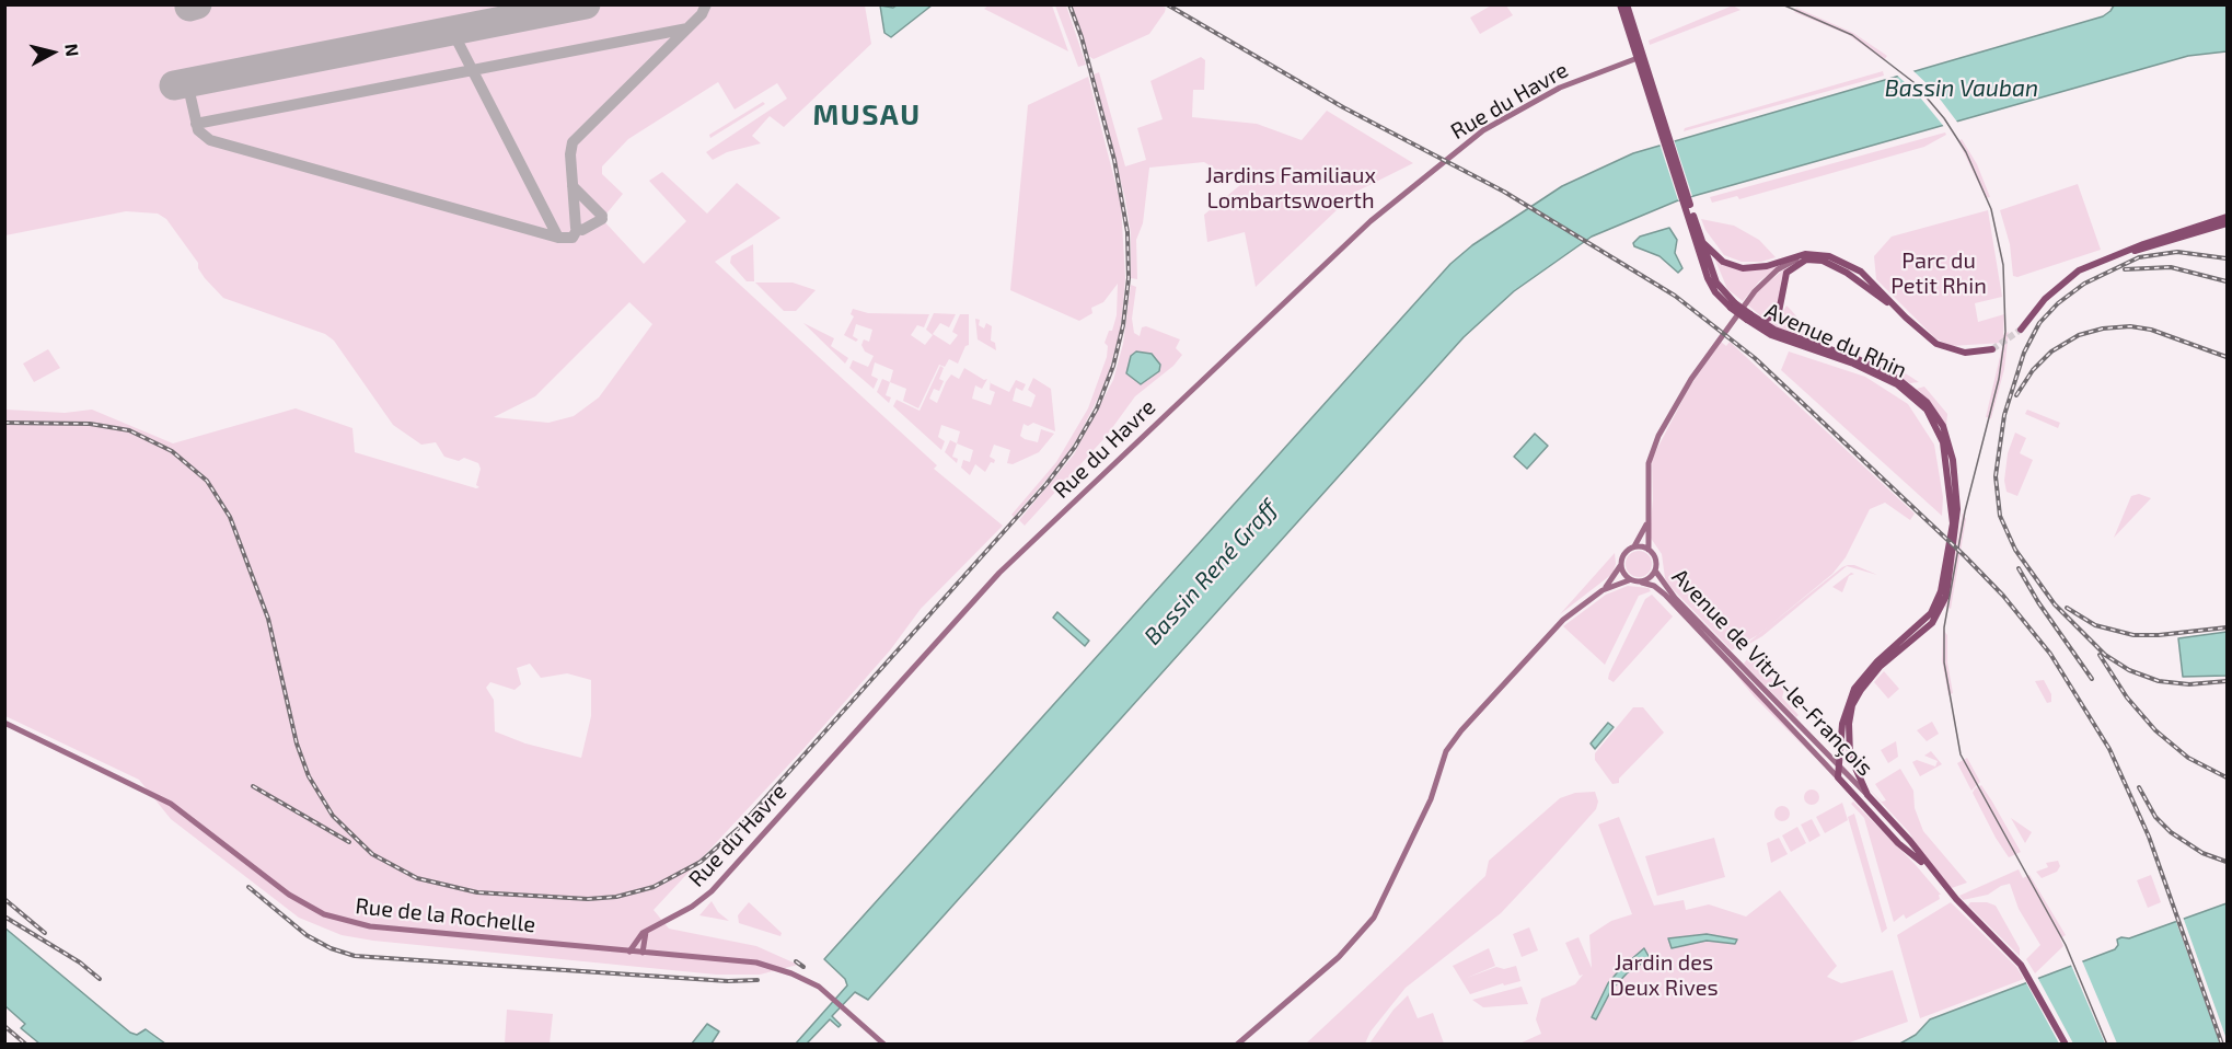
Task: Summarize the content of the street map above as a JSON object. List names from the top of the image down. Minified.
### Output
{"streets":{"main road":["Rue du Havre","Avenue du Rhin","Avenue de Vitry-le-François","Rue de la Rochelle"]},"crossings":[["Rue du Havre","Rue de la Rochelle"],["Avenue du Rhin","Avenue de Vitry-le-François"]],"districts":["MUSAU"],"water":["Bassin Vauban","Bassin René Graff"],"parks":["Jardins Familiaux Lombartswoerth","Parc du Petit Rhin","Jardin des Deux Rives"],"north":"right"}
